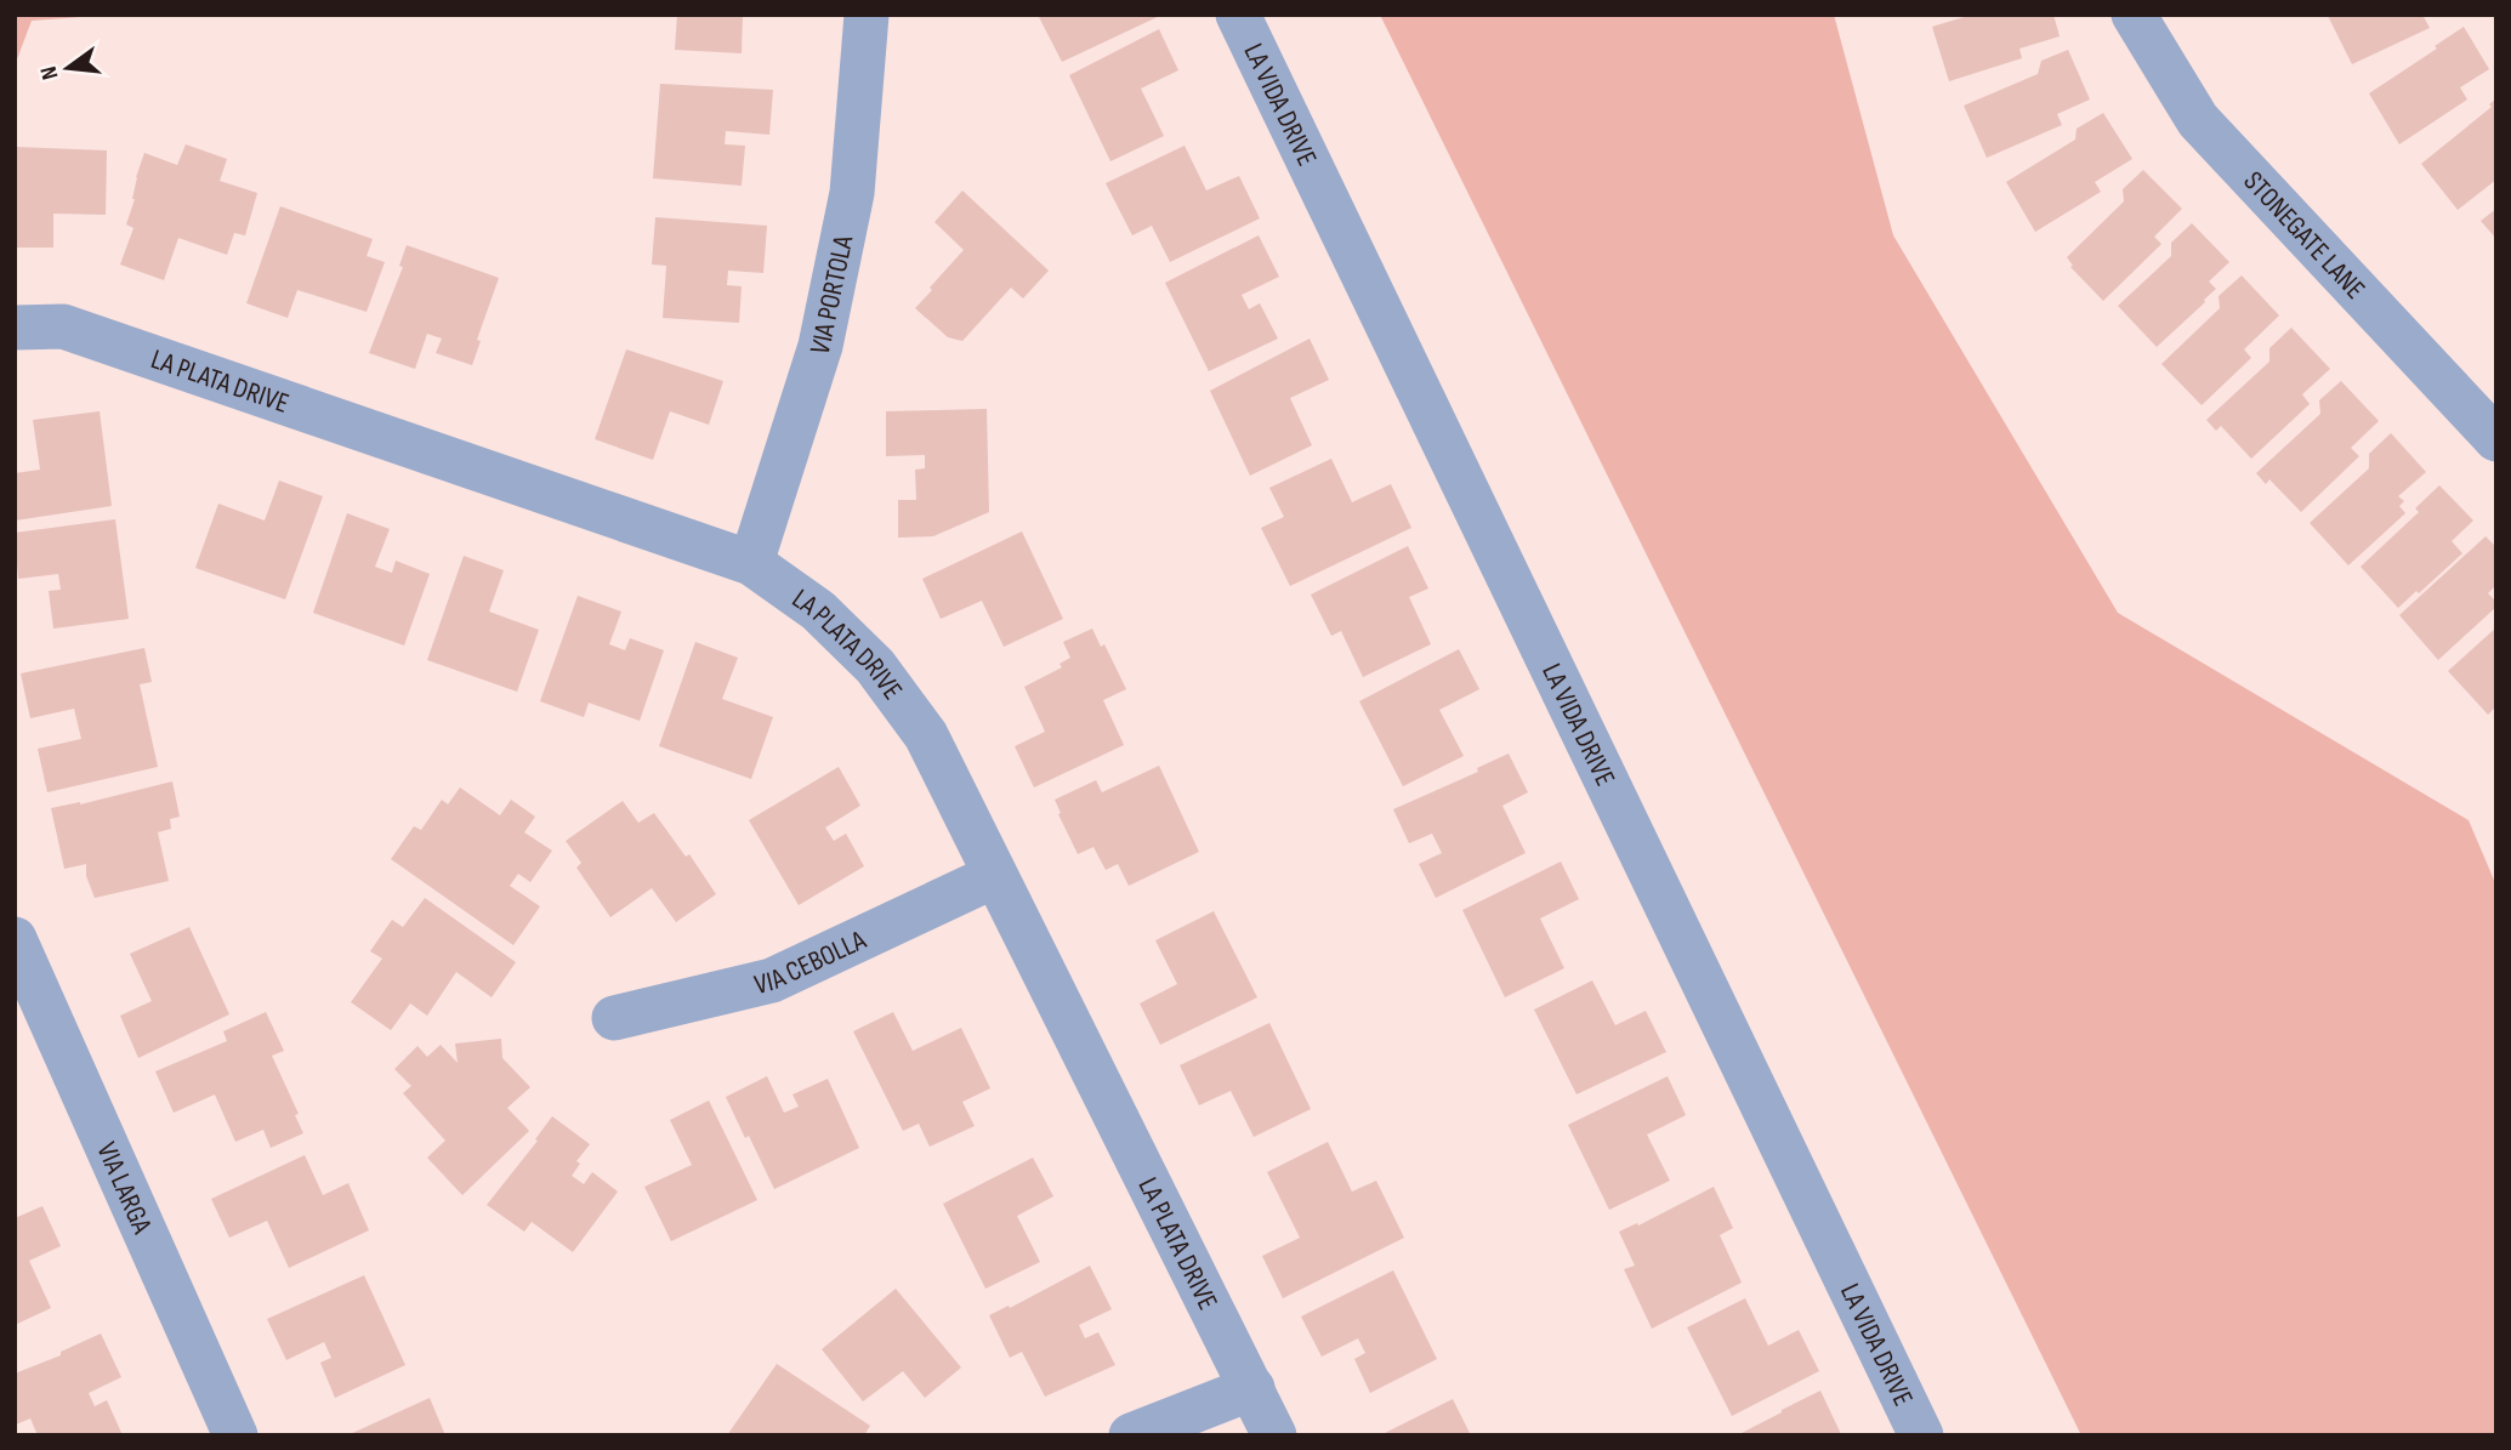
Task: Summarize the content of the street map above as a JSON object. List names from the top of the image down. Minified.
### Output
{"streets":{"street":["LA VIDA DRIVE","STONEGATE LANE","VIA PORTOLA","LA PLATA DRIVE","VIA CEBOLLA","VIA LARGA"]},"crossings":[["VIA PORTOLA","LA PLATA DRIVE"],["LA PLATA DRIVE","VIA CEBOLLA"]],"north":"left"}
